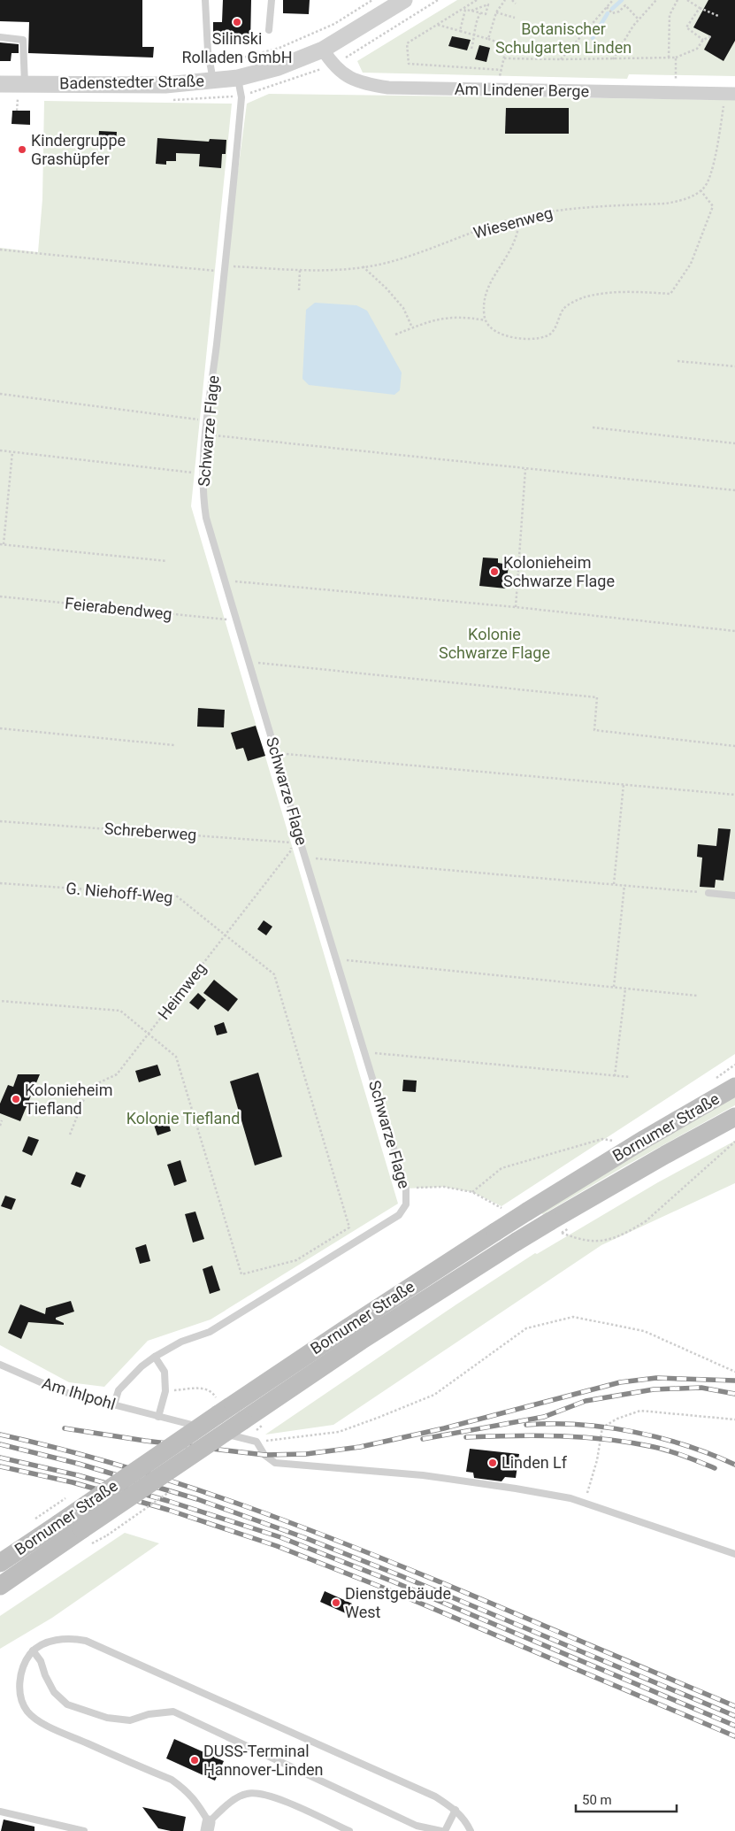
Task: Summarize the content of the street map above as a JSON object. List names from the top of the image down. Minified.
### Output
{"streets":{"main road":["Bornumer Straße"],"street":["Badenstedter Straße","Am Lindener Berge"],"lane":["Schwarze Flage","Am Ihlpohl"],"path":["Wiesenweg","Feierabendweg","Schreberweg","G. Niehoff-Weg","Heimweg"]},"crossings":[["Badenstedter Straße","Am Lindener Berge"],["Badenstedter Straße","Schwarze Flage"],["Wiesenweg","Schwarze Flage"],["Schwarze Flage","Feierabendweg"],["Schwarze Flage","Schreberweg"],["Schwarze Flage","Am Ihlpohl"],["Schreberweg","Heimweg"],["G. Niehoff-Weg","Heimweg"]],"parks":["Botanischer Schulgarten Linden","Kolonie Schwarze Flage","Kolonie Tiefland"],"places":["Silinski Rolladen GmbH","Kindergruppe Grashüpfer","Kolonieheim Schwarze Flage","Kolonieheim Tiefland","Linden Lf","Dienstgebäude West","DUSS-Terminal Hannover-Linden"],"scale_bar":"50 m"}
